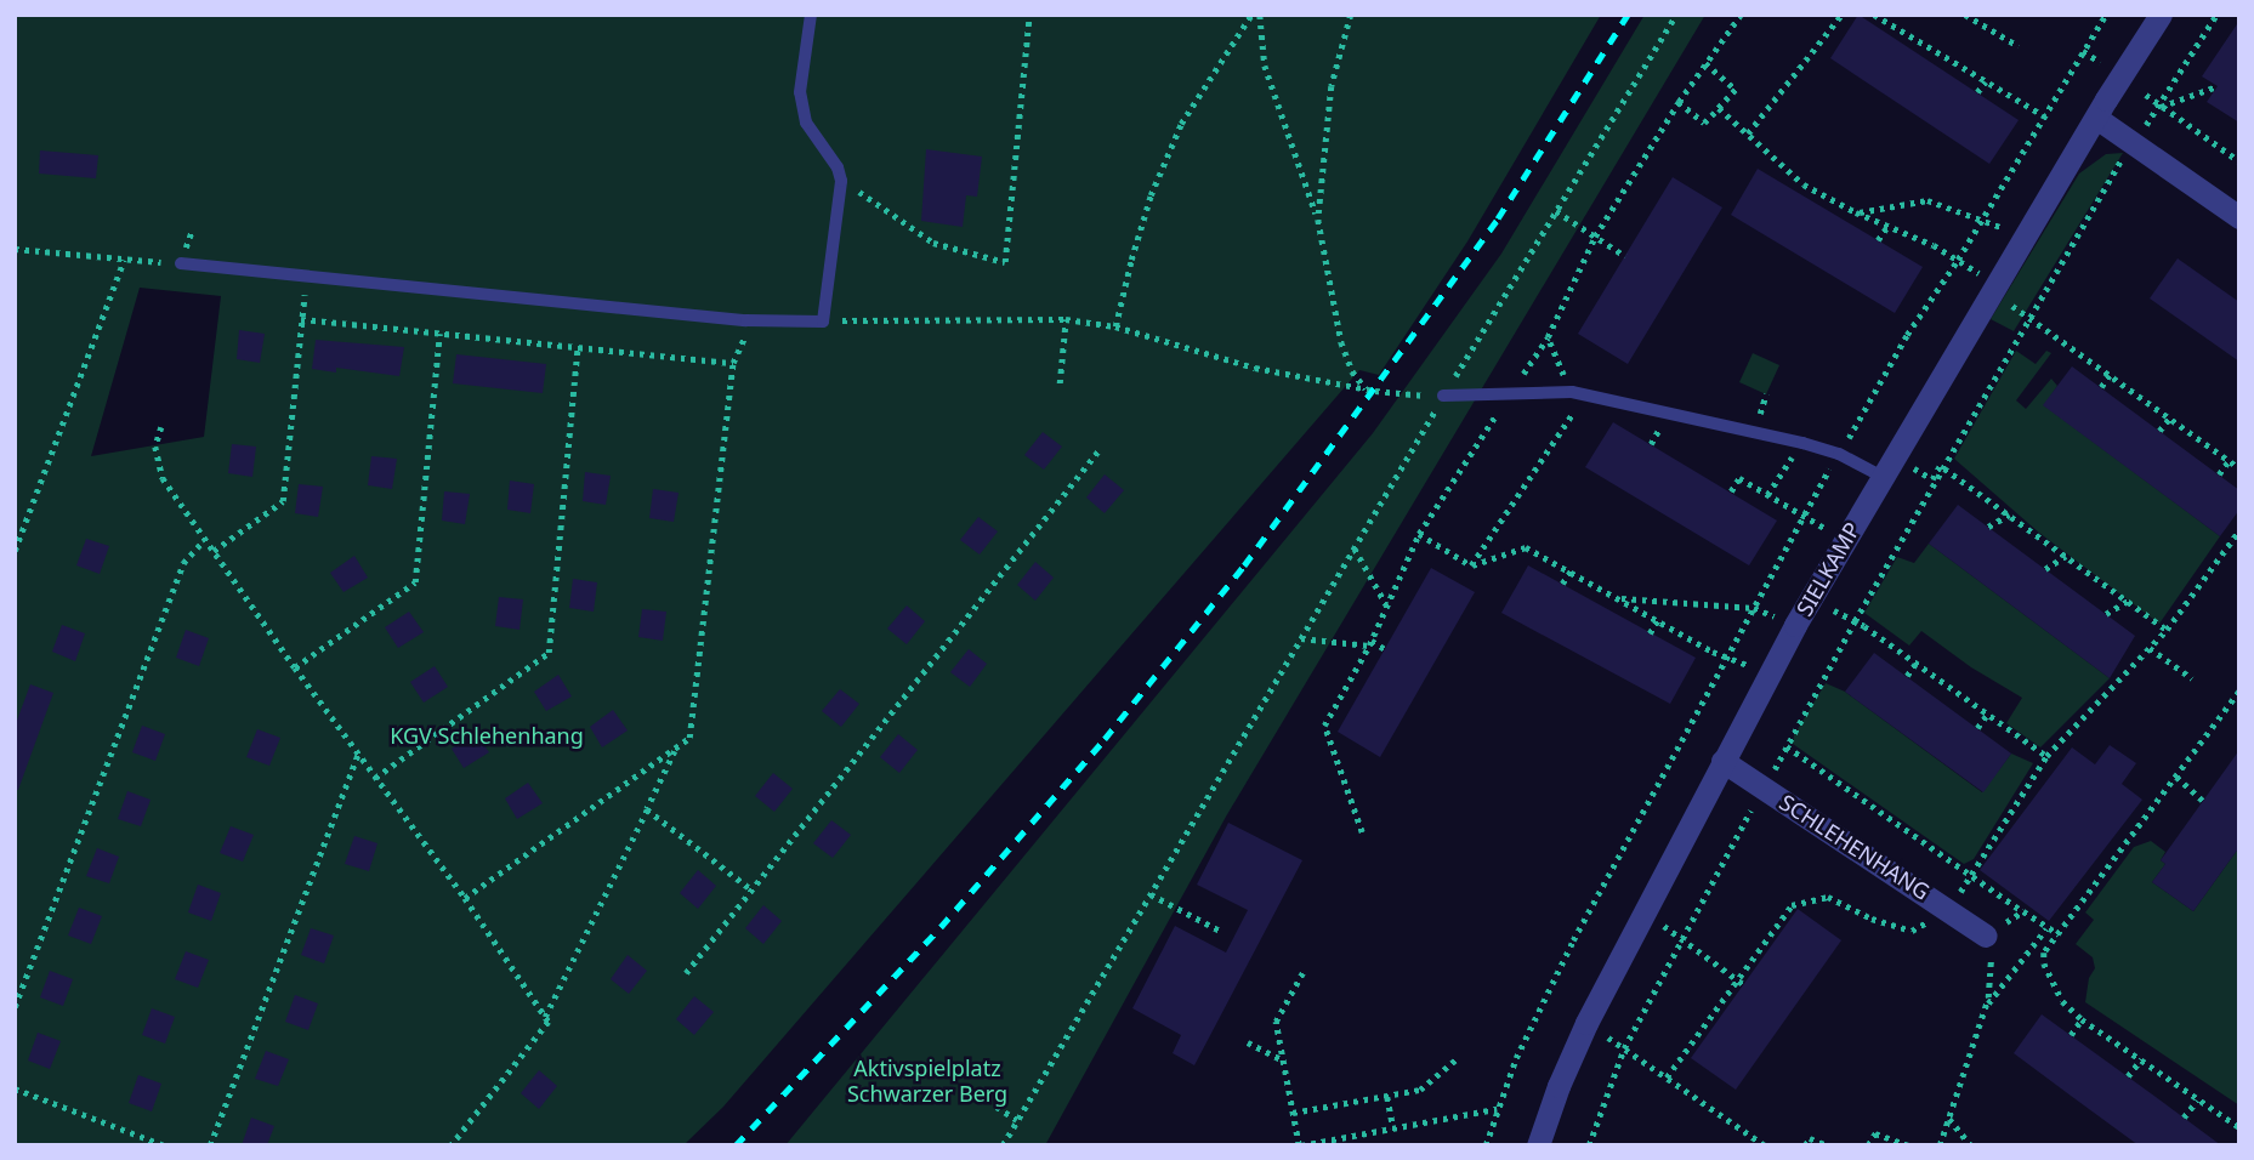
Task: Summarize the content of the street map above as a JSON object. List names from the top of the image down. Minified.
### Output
{"streets":{"street":["SIELKAMP","SCHLEHENHANG"]},"crossings":[["SIELKAMP","SCHLEHENHANG"]],"parks":["KGV Schlehenhang","Aktivspielplatz Schwarzer Berg"]}
